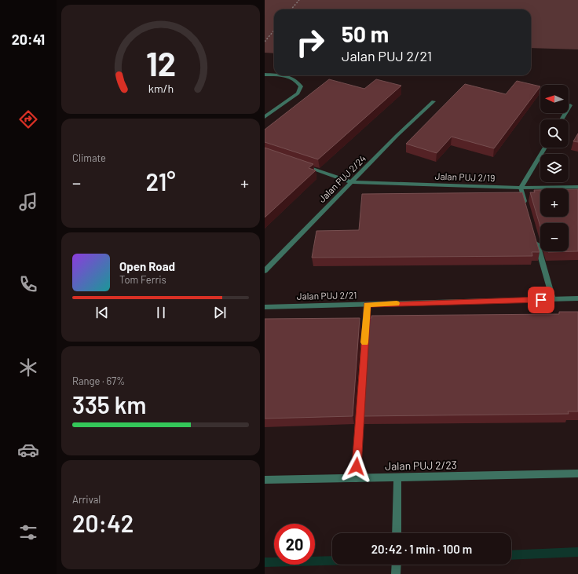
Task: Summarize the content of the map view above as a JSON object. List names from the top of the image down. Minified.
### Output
{"streets":{"street":["Jalan PUJ 2/19","Jalan PUJ 2/24","Jalan PUJ 2/21","Jalan PUJ 2/23"]},"crossings":[["Jalan PUJ 2/19","Jalan PUJ 2/24"]],"north":"left","page":{"tabs":"20:41","turn":["50 m","Jalan PUJ 2/21"],"map_buttons":["+","−"],"tile":["Climate",["Range · 67%","335 km"],["Arrival","20:42"]],"heat":["−","21°","+"],"song":["Open Road","Tom Ferris"],"limit":"20","trip":"20:42 · 1 min · 100 m","gauge":["12","km/h"]}}
